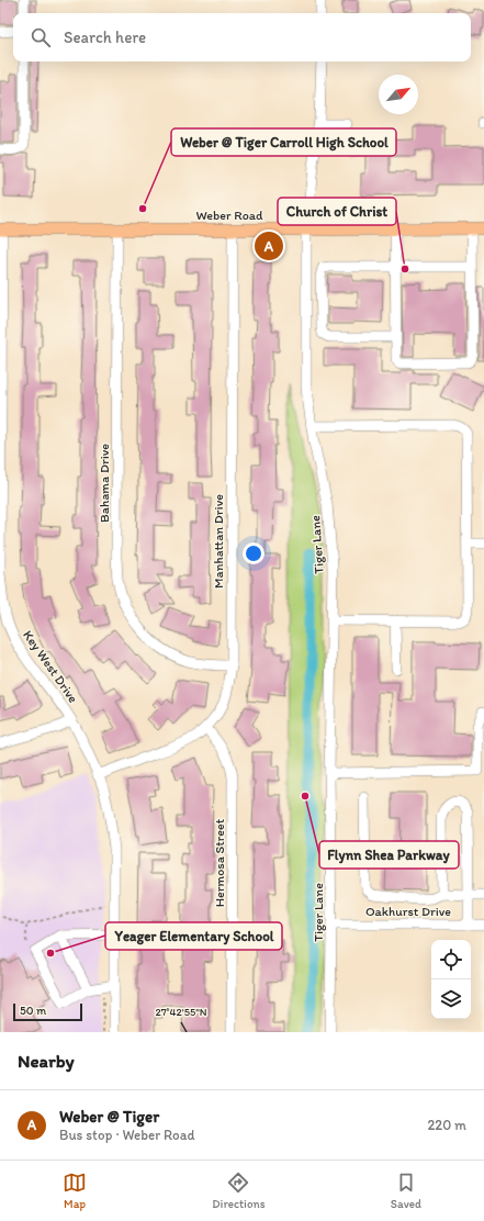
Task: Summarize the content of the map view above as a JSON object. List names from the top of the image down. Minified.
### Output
{"streets":{"main road":["Weber Road"],"street":["Bahama Drive","Manhattan Drive","Tiger Lane","Key West Drive","Hermosa Street","Oakhurst Drive"]},"crossings":[["Weber Road","Bahama Drive"],["Weber Road","Manhattan Drive"],["Weber Road","Tiger Lane"],["Weber Road","Key West Drive"],["Bahama Drive","Manhattan Drive"],["Manhattan Drive","Key West Drive"],["Manhattan Drive","Hermosa Street"],["Tiger Lane","Oakhurst Drive"]],"places":["Weber @ Tiger Carroll High School","Church of Christ","Flynn Shea Parkway","Yeager Elementary School"],"scale_bar":"50 m","north":"top right","page":{"search":"Search here","pins":"A","scale":"50 m","heading":"Nearby","list":[{"mark":"A","name":"Weber @ Tiger","note":"Bus stop · Weber Road","value":"220 m"}],"nav":["Map","Directions","Saved"]},"coordinates":["27°42'55\"N"]}
